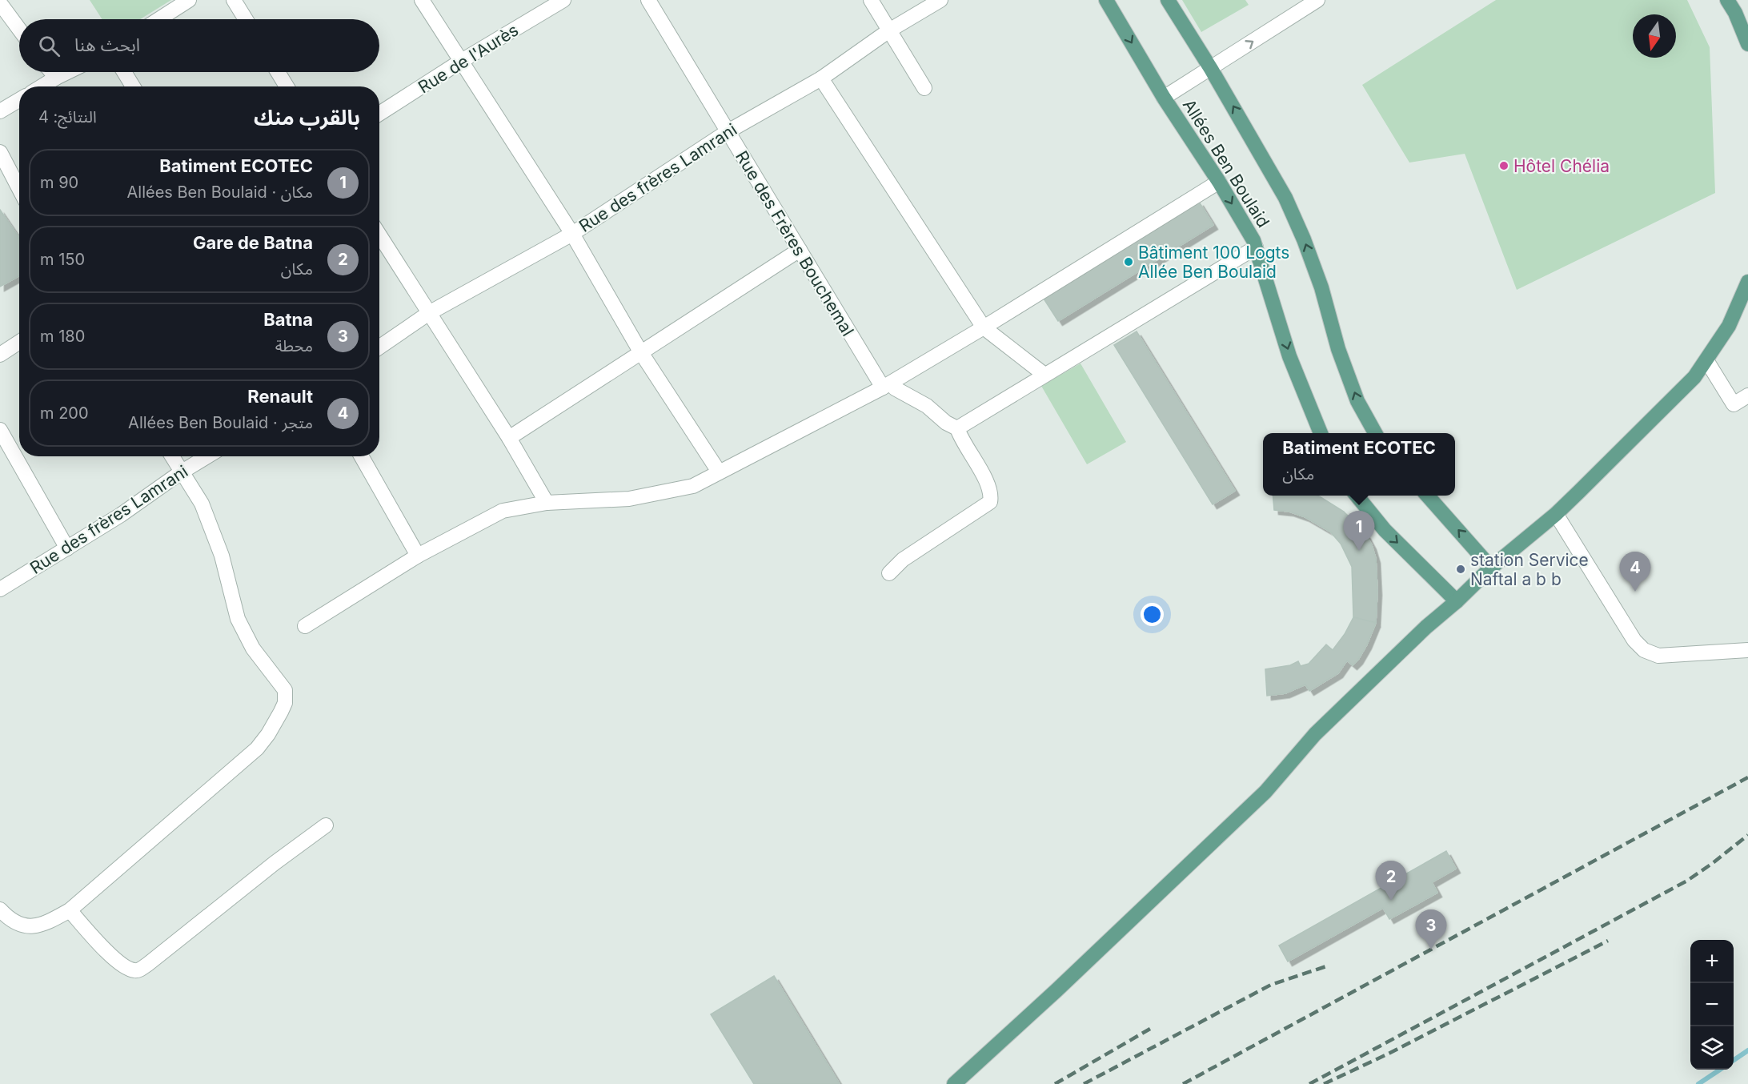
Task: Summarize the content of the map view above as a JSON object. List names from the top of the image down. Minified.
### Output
{"streets":{"main road":["Allées Ben Boulaid"],"street":["Rue de l'Aurès","Rue des frères Lamrani","Rue des Frères Bouchemal"]},"crossings":[["Rue des frères Lamrani","Rue des Frères Bouchemal"]],"places":["Hôtel Chélia","Bâtiment 100 Logts Allée Ben Boulaid","station Service Naftal a b b"],"north":"bottom","page":{"search":"ابحث هنا","heading":["بالقرب منك","النتائج: 4"],"list":[{"mark":"1","name":"Batiment ECOTEC","note":"مكان · Allées Ben Boulaid","value":"90 m"},{"mark":"2","name":"Gare de Batna","note":"مكان","value":"150 m"},{"mark":"3","name":"Batna","note":"محطة","value":"180 m"},{"mark":"4","name":"Renault","note":"متجر · Allées Ben Boulaid","value":"200 m"}],"popup":["Batiment ECOTEC","مكان"],"pins":["1","4","2","3"],"map_buttons":["+","−"]}}
